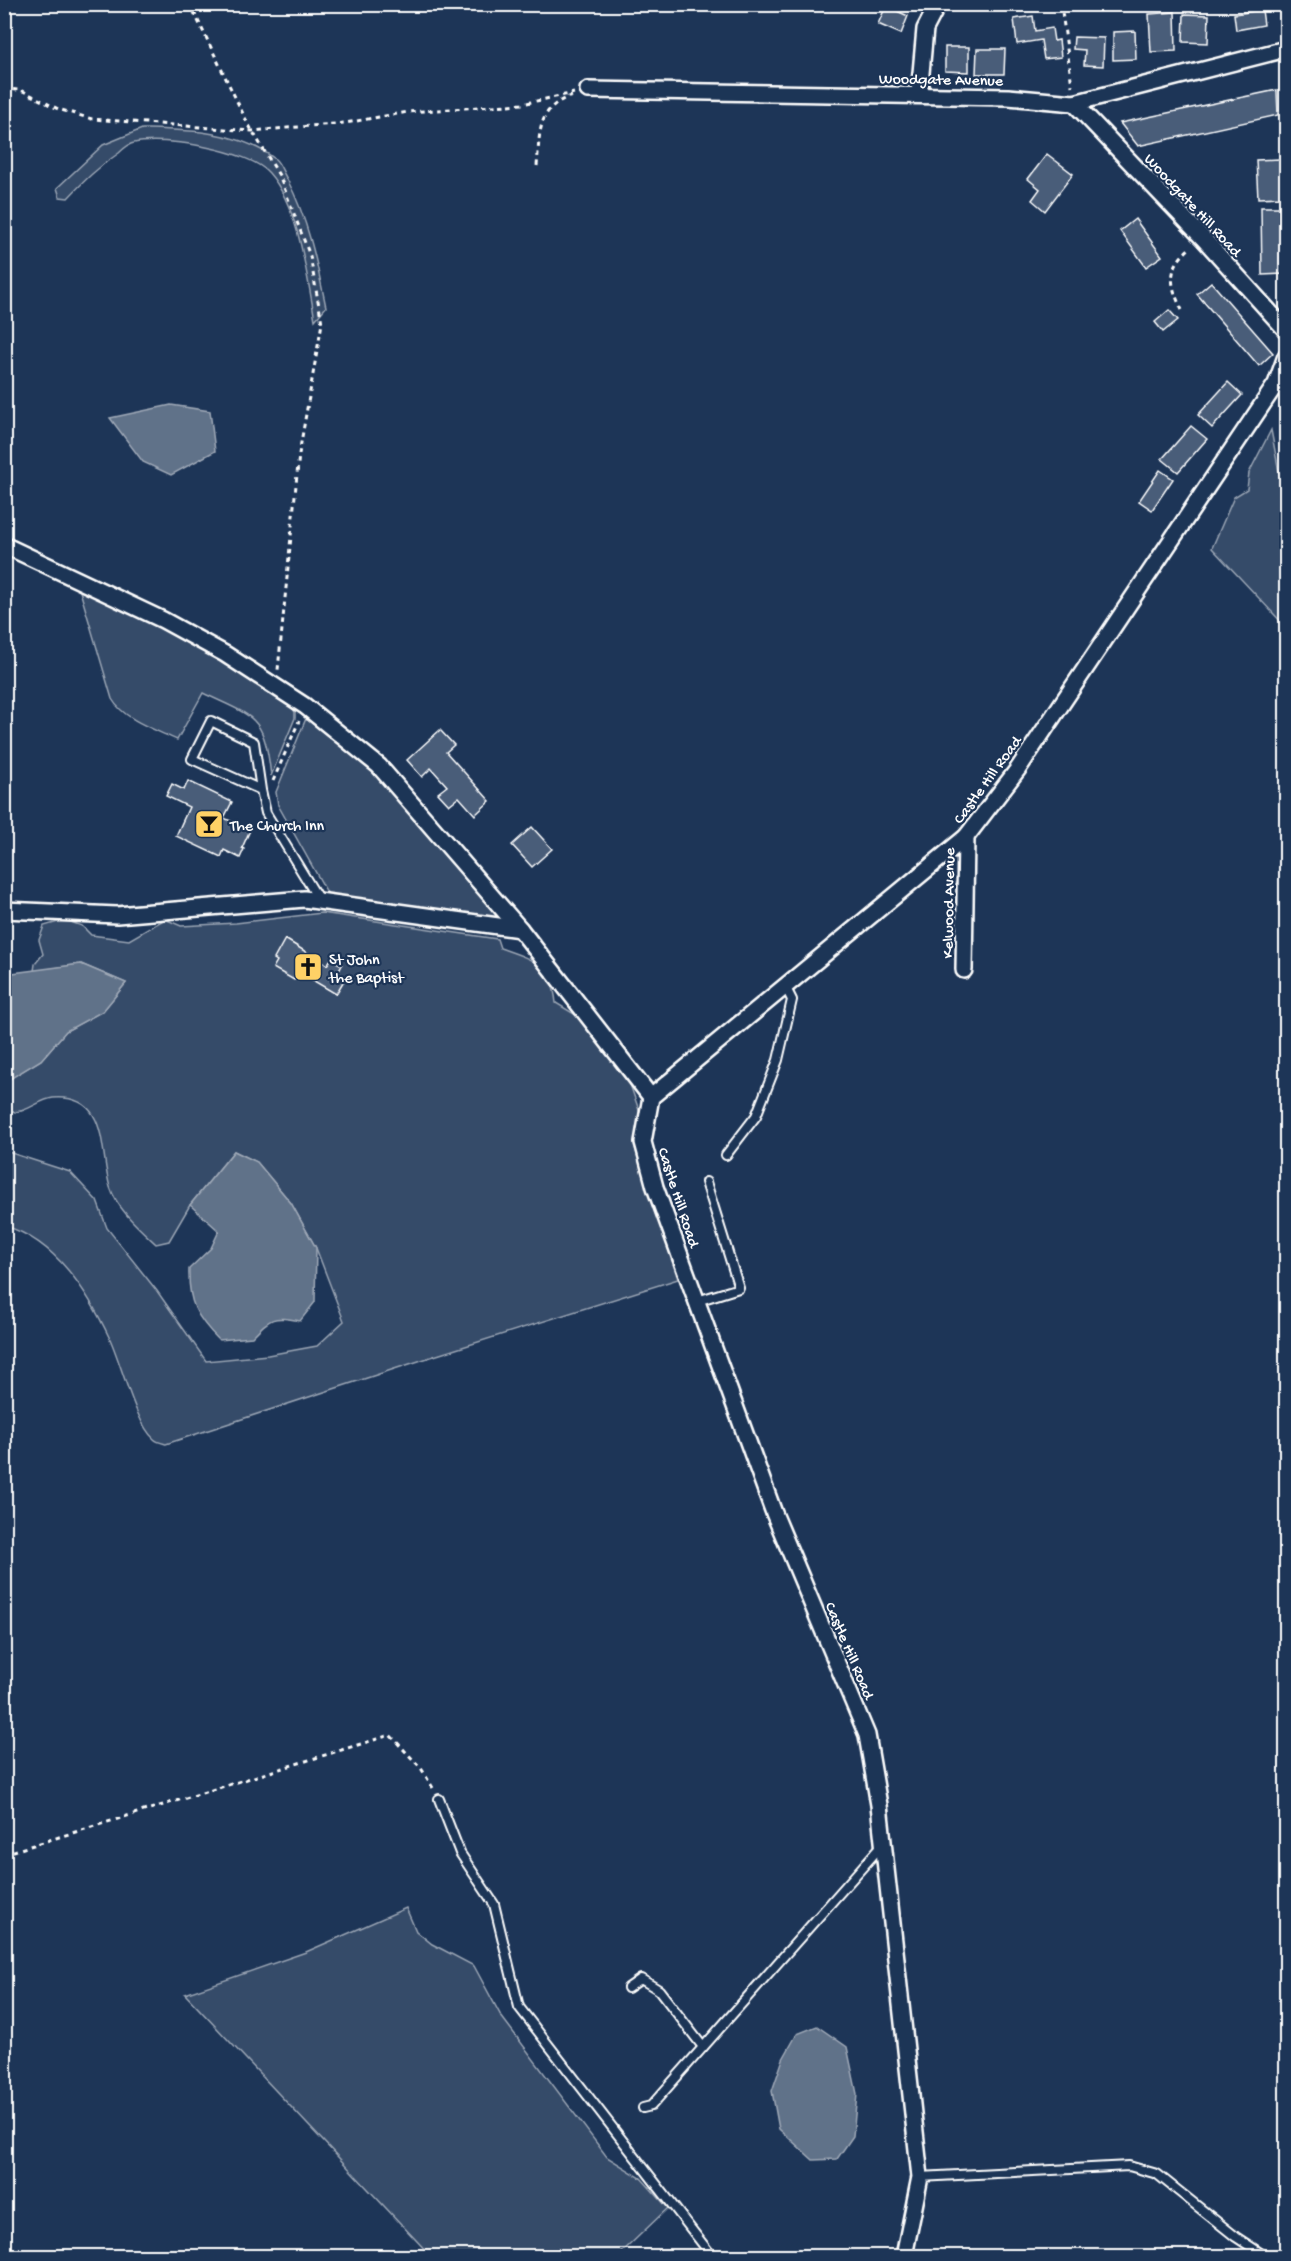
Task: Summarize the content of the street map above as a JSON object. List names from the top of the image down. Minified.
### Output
{"streets":{"street":["Woodgate Avenue","Woodgate Hill Road","Castle Hill Road","Kelwood Avenue"]},"crossings":[["Woodgate Avenue","Woodgate Hill Road"],["Castle Hill Road","Kelwood Avenue"]],"places":{"bar":["The Church Inn"],"church":["St John the Baptist"]}}
